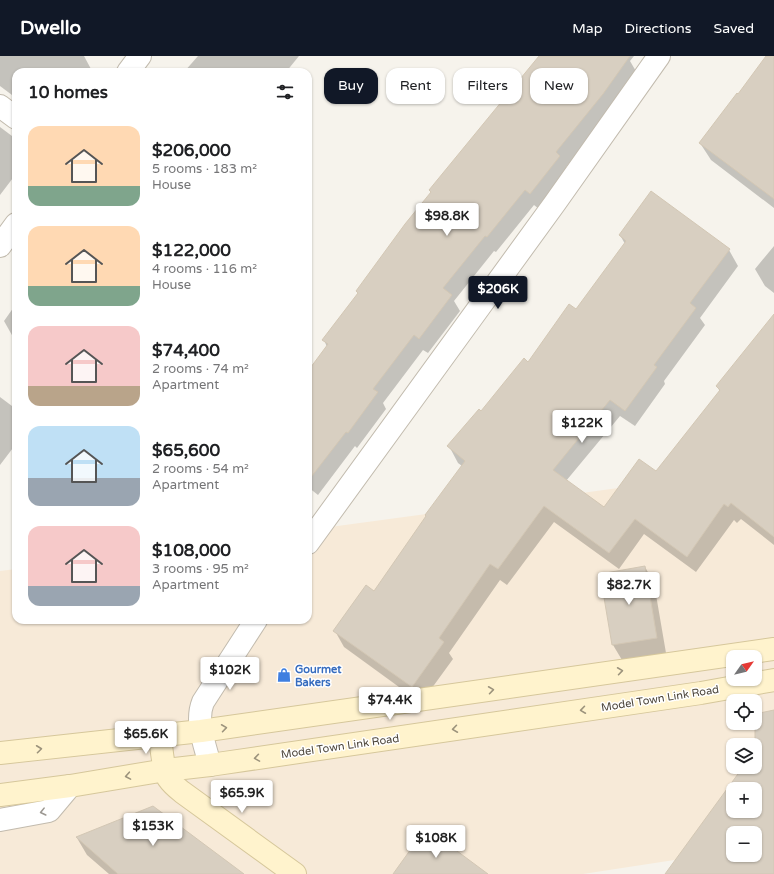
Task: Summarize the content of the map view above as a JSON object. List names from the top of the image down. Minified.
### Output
{"streets":{"main road":["Model Town Link Road"]},"places":{"shop":["Gourmet Bakers"]},"north":"top right","page":{"header":"Dwello","nav":["Map","Directions","Saved"],"chip":["Buy","Rent","Filters","New"],"heading":"10 homes","list":[{"name":"$206,000","note":"5 rooms · 183 m² · House"},{"name":"$122,000","note":"4 rooms · 116 m² · House"},{"name":"$74,400","note":"2 rooms · 74 m² · Apartment"},{"name":"$65,600","note":"2 rooms · 54 m² · Apartment"},{"name":"$108,000","note":"3 rooms · 95 m² · Apartment"}],"price":["$98.8K","$206K","$122K","$82.7K","$102K","$74.4K","$65.6K","$65.9K","$153K","$108K"],"map_buttons":["+","−"]}}
